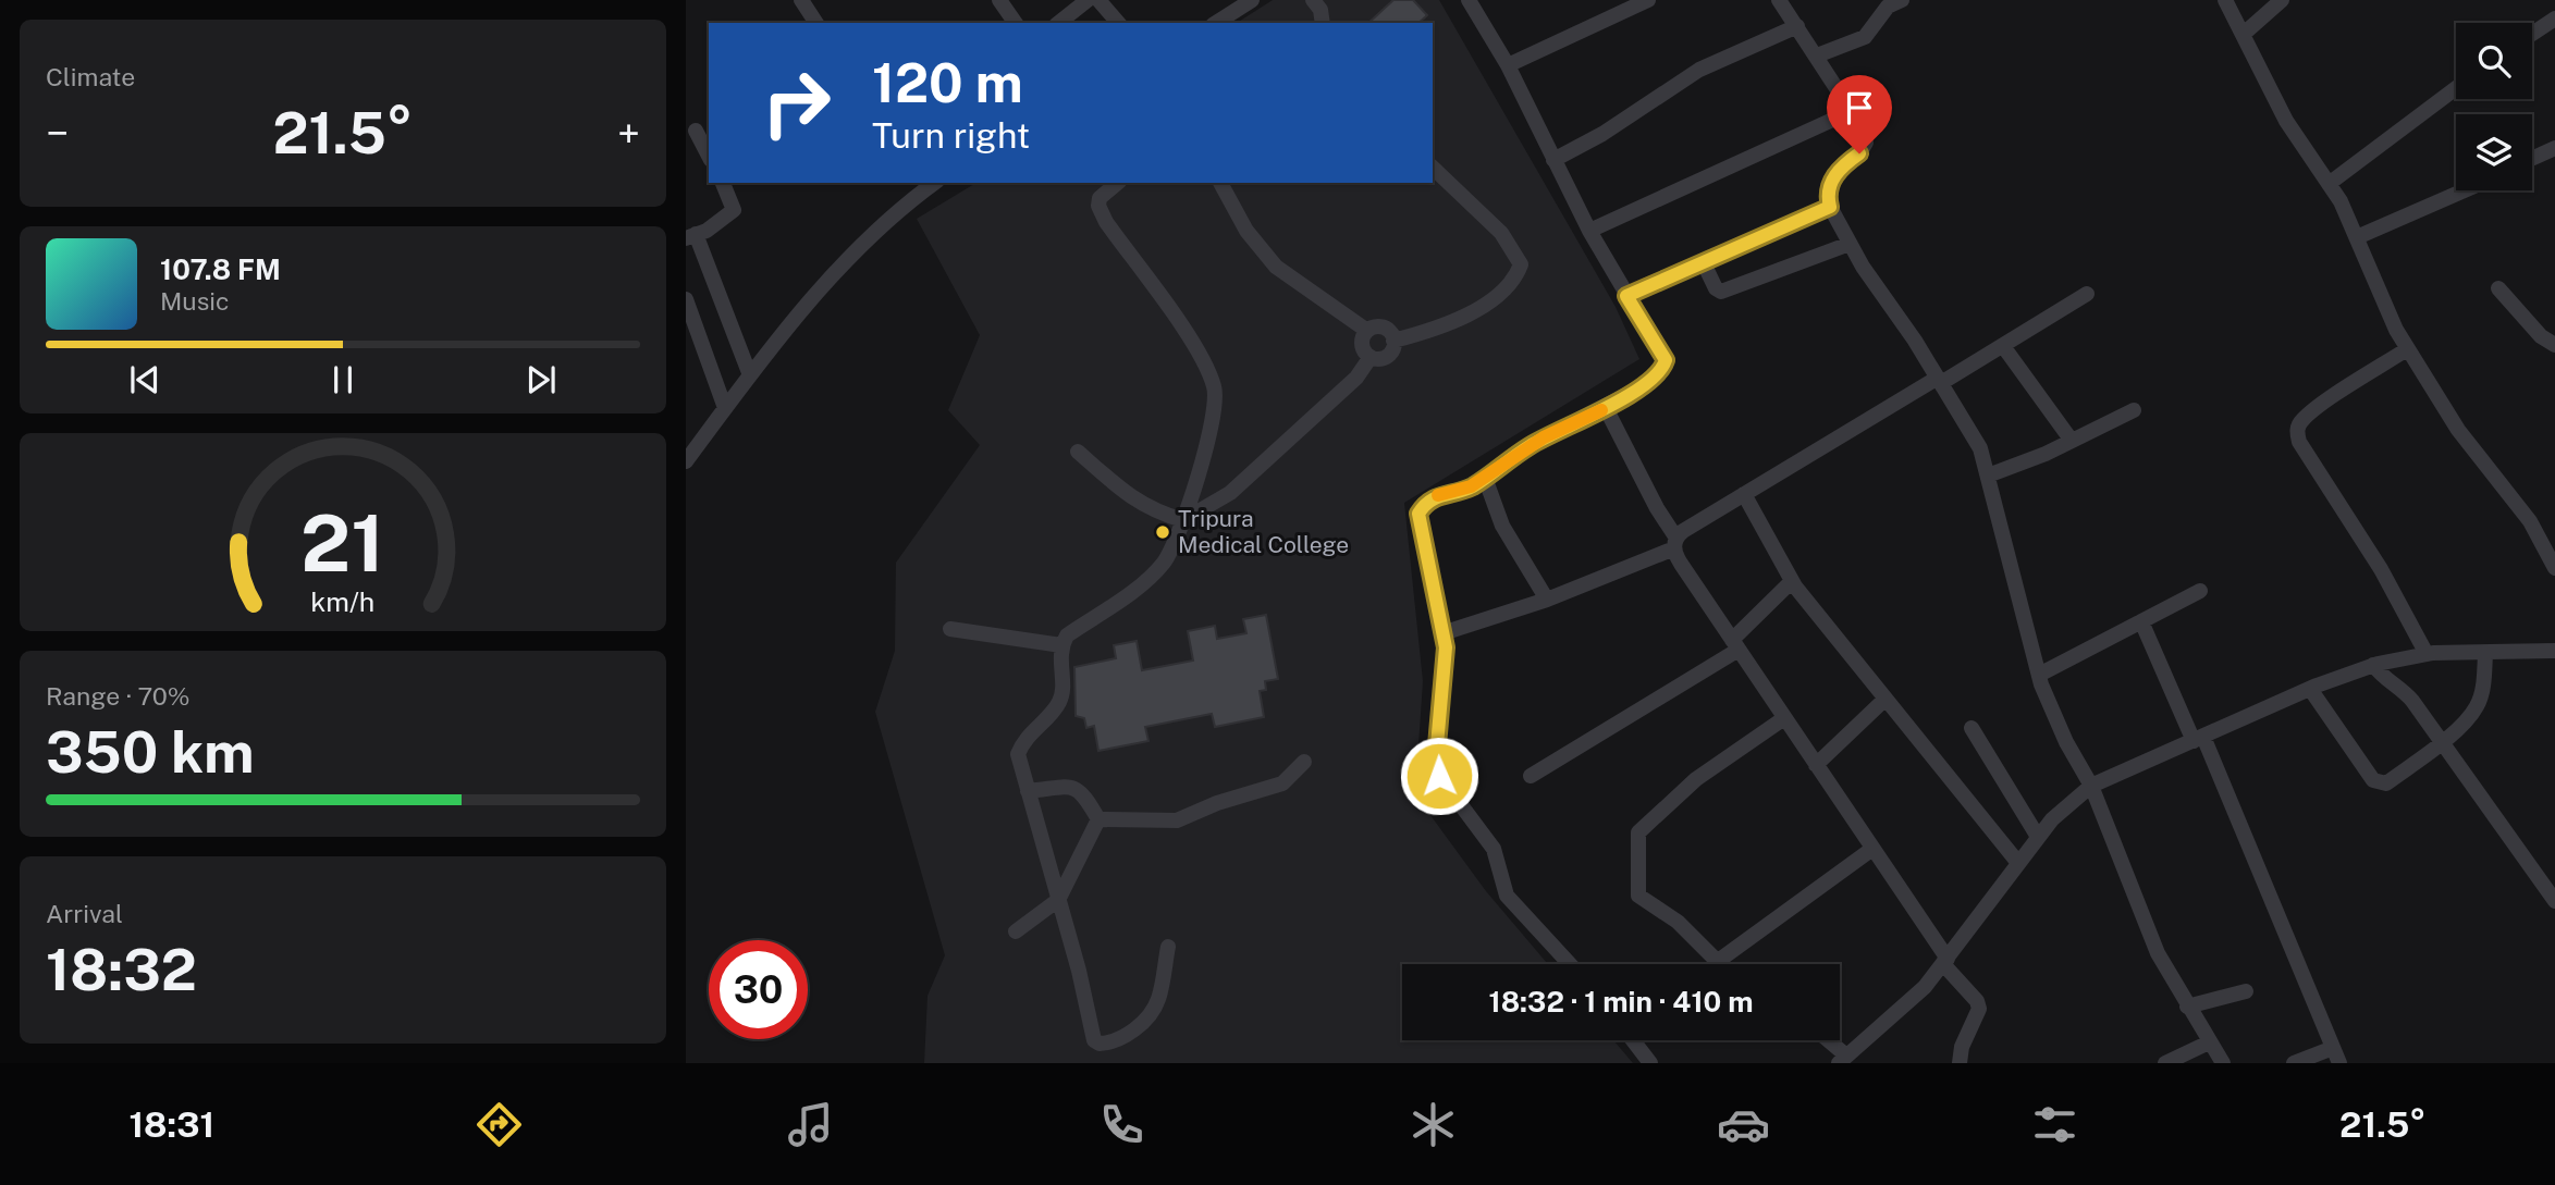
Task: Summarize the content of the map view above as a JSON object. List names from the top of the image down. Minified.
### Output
{"places":["Tripura Medical College"],"page":{"tile":["Climate",["Range · 70%","350 km"],["Arrival","18:32"]],"turn":["120 m","Turn right"],"heat":["−","21.5°","+"],"song":["107.8 FM","Music"],"limit":"30","trip":"18:32 · 1 min · 410 m","tabs":["18:31","21.5°"],"gauge":["21","km/h"]}}
